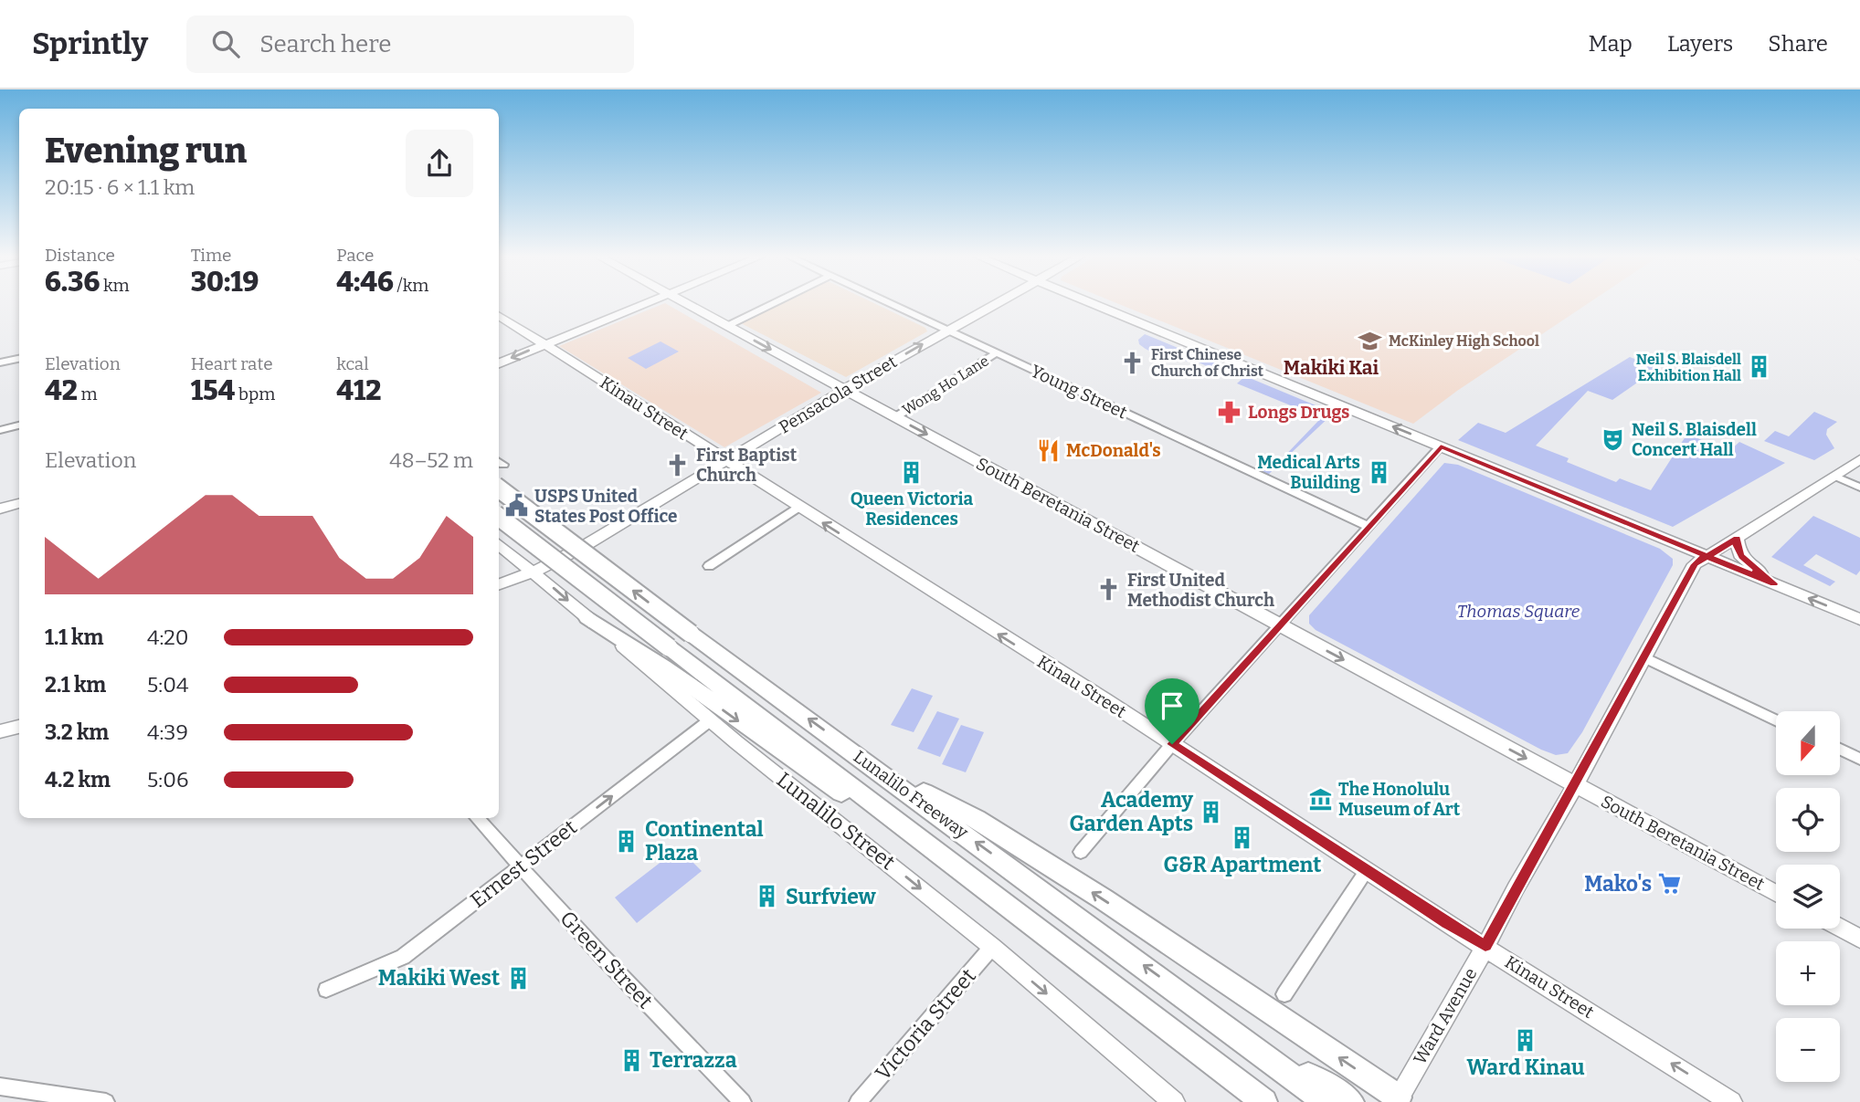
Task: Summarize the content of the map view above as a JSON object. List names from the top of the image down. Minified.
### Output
{"streets":{"highway":["Lunalilo Freeway"],"main road":["Pensacola Street","Kinau Street","South Beretania Street","Lunalilo Street","Ward Avenue"],"street":["Wong Ho Lane","Young Street","Ernest Street","Green Street","Victoria Street"]},"crossings":[["Wong Ho Lane","Young Street"],["Wong Ho Lane","South Beretania Street"],["Young Street","Pensacola Street"],["Pensacola Street","Kinau Street"],["Pensacola Street","South Beretania Street"],["Pensacola Street","Lunalilo Street"],["Kinau Street","Ward Avenue"],["South Beretania Street","Ward Avenue"],["Lunalilo Street","Ernest Street"],["Lunalilo Street","Victoria Street"],["Ernest Street","Green Street"]],"one_way":["Kinau Street","South Beretania Street","Lunalilo Street","Ernest Street"],"districts":["Makiki Kai"],"parks":["Thomas Square"],"places":{"school or university":["McKinley High School"],"church":["First Chinese Church of Christ","First Baptist Church","First United Methodist Church"],"building":["Neil S. Blaisdell Exhibition Hall","Medical Arts Building","Queen Victoria Residences","Academy Garden Apts","G&R Apartment","Continental Plaza","Surfview","Makiki West","Ward Kinau","Terrazza"],"pharmacy":["Longs Drugs"],"theatre":["Neil S. Blaisdell Concert Hall"],"restaurant":["McDonald's"],"public building":["USPS United States Post Office"],"museum":["The Honolulu Museum of Art"],"supermarket":["Mako's"]},"north":"bottom","page":{"header":"Sprintly","search":"Search here","nav":["Map","Layers","Share"],"heading":["Evening run","20:15 · 6 × 1.1 km"],"stats":[["Distance","6.36 km"],["Time","30:19"],["Pace","4:46 /km"],["Elevation","42 m"],["Heart rate","154 bpm"],["kcal","412"]],"chart":["Elevation","48–52 m"],"list":[{"name":"1.1 km","note":"4:20"},{"name":"2.1 km","note":"5:04"},{"name":"3.2 km","note":"4:39"},{"name":"4.2 km","note":"5:06"}],"map_buttons":["+","−"]}}
